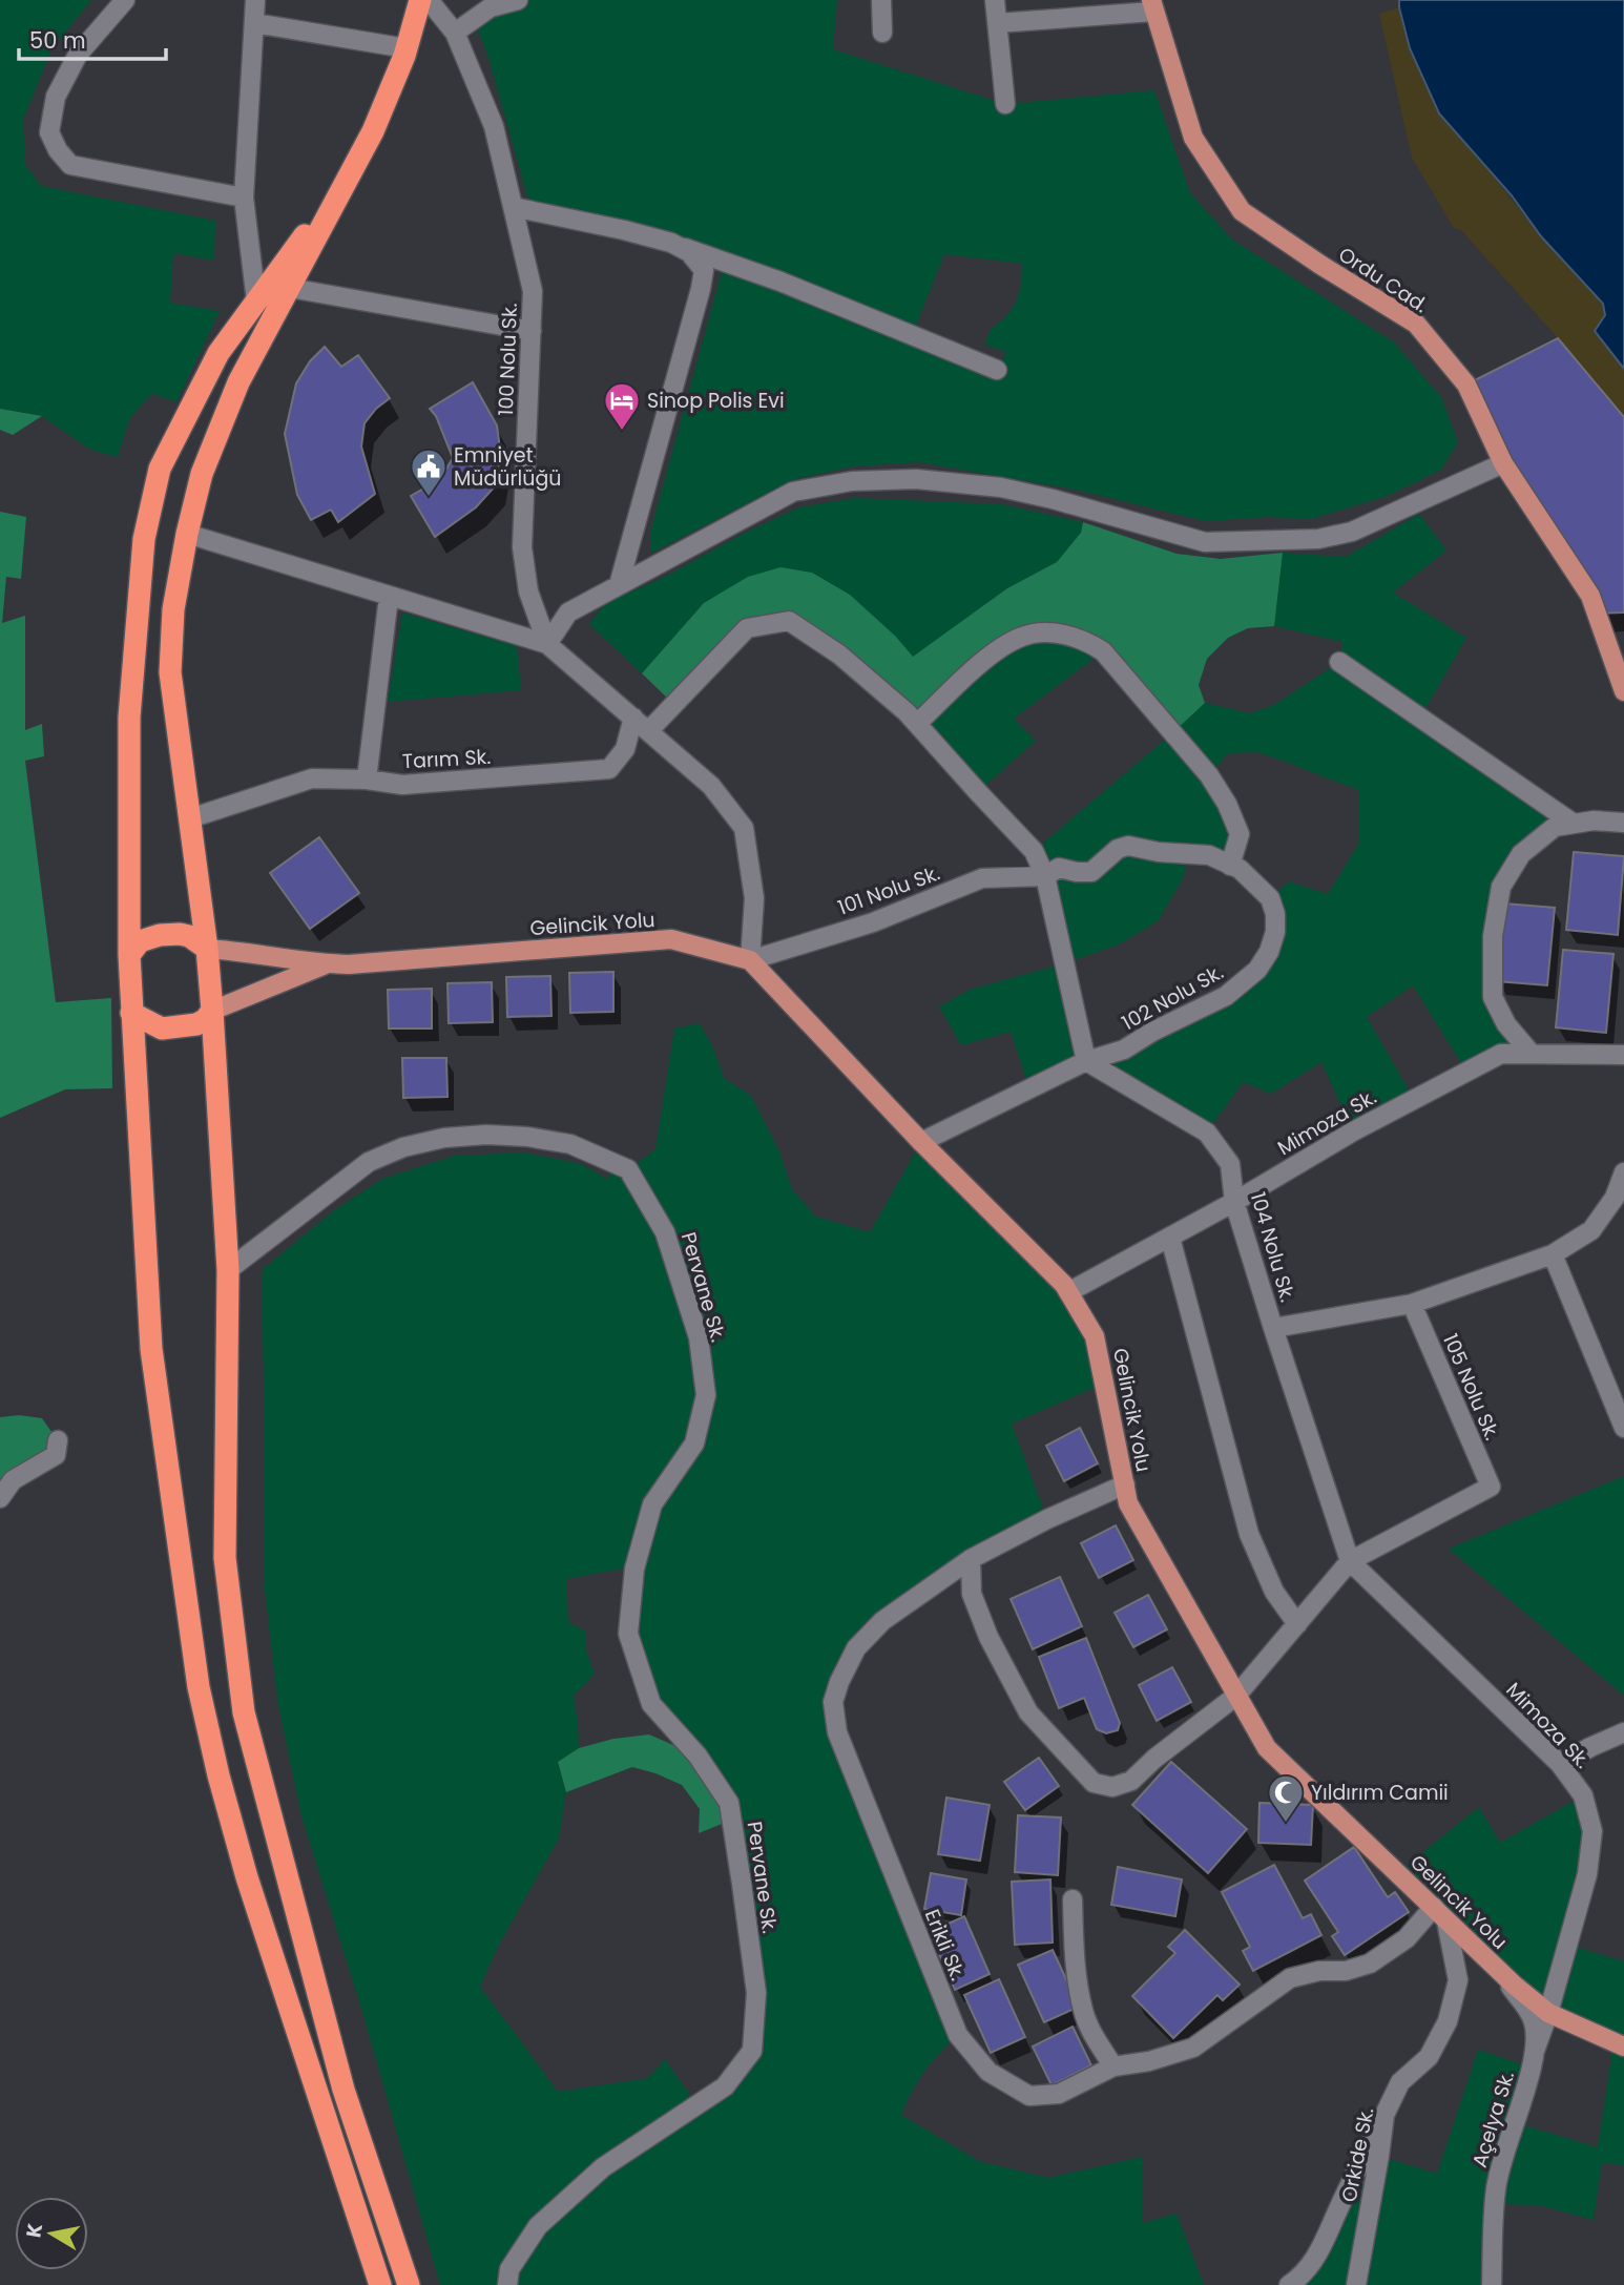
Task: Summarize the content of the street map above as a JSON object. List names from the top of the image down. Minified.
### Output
{"streets":{"main road":["Ordu Cad.","Gelincik Yolu"],"street":["100 Nolu Sk.","Tarım Sk.","101 Nolu Sk.","102 Nolu Sk.","Mimoza Sk.","104 Nolu Sk.","Pervane Sk.","105 Nolu Sk.","Erikli Sk.","Açelya Sk.","Orkide Sk."]},"crossings":[["100 Nolu Sk.","Tarım Sk."],["100 Nolu Sk.","101 Nolu Sk."],["100 Nolu Sk.","Gelincik Yolu"],["101 Nolu Sk.","Gelincik Yolu"],["101 Nolu Sk.","102 Nolu Sk."],["Gelincik Yolu","Mimoza Sk."],["Gelincik Yolu","Erikli Sk."],["Gelincik Yolu","Açelya Sk."],["Gelincik Yolu","Orkide Sk."],["102 Nolu Sk.","104 Nolu Sk."],["Mimoza Sk.","104 Nolu Sk."],["Mimoza Sk.","105 Nolu Sk."],["Mimoza Sk.","Açelya Sk."],["104 Nolu Sk.","105 Nolu Sk."],["Erikli Sk.","Orkide Sk."]],"places":{"hotel":["Sinop Polis Evi"],"public building":["Emniyet Müdürlüğü"],"mosque":["Yıldırım Camii"]},"scale_bar":"50 m","north":"left"}
